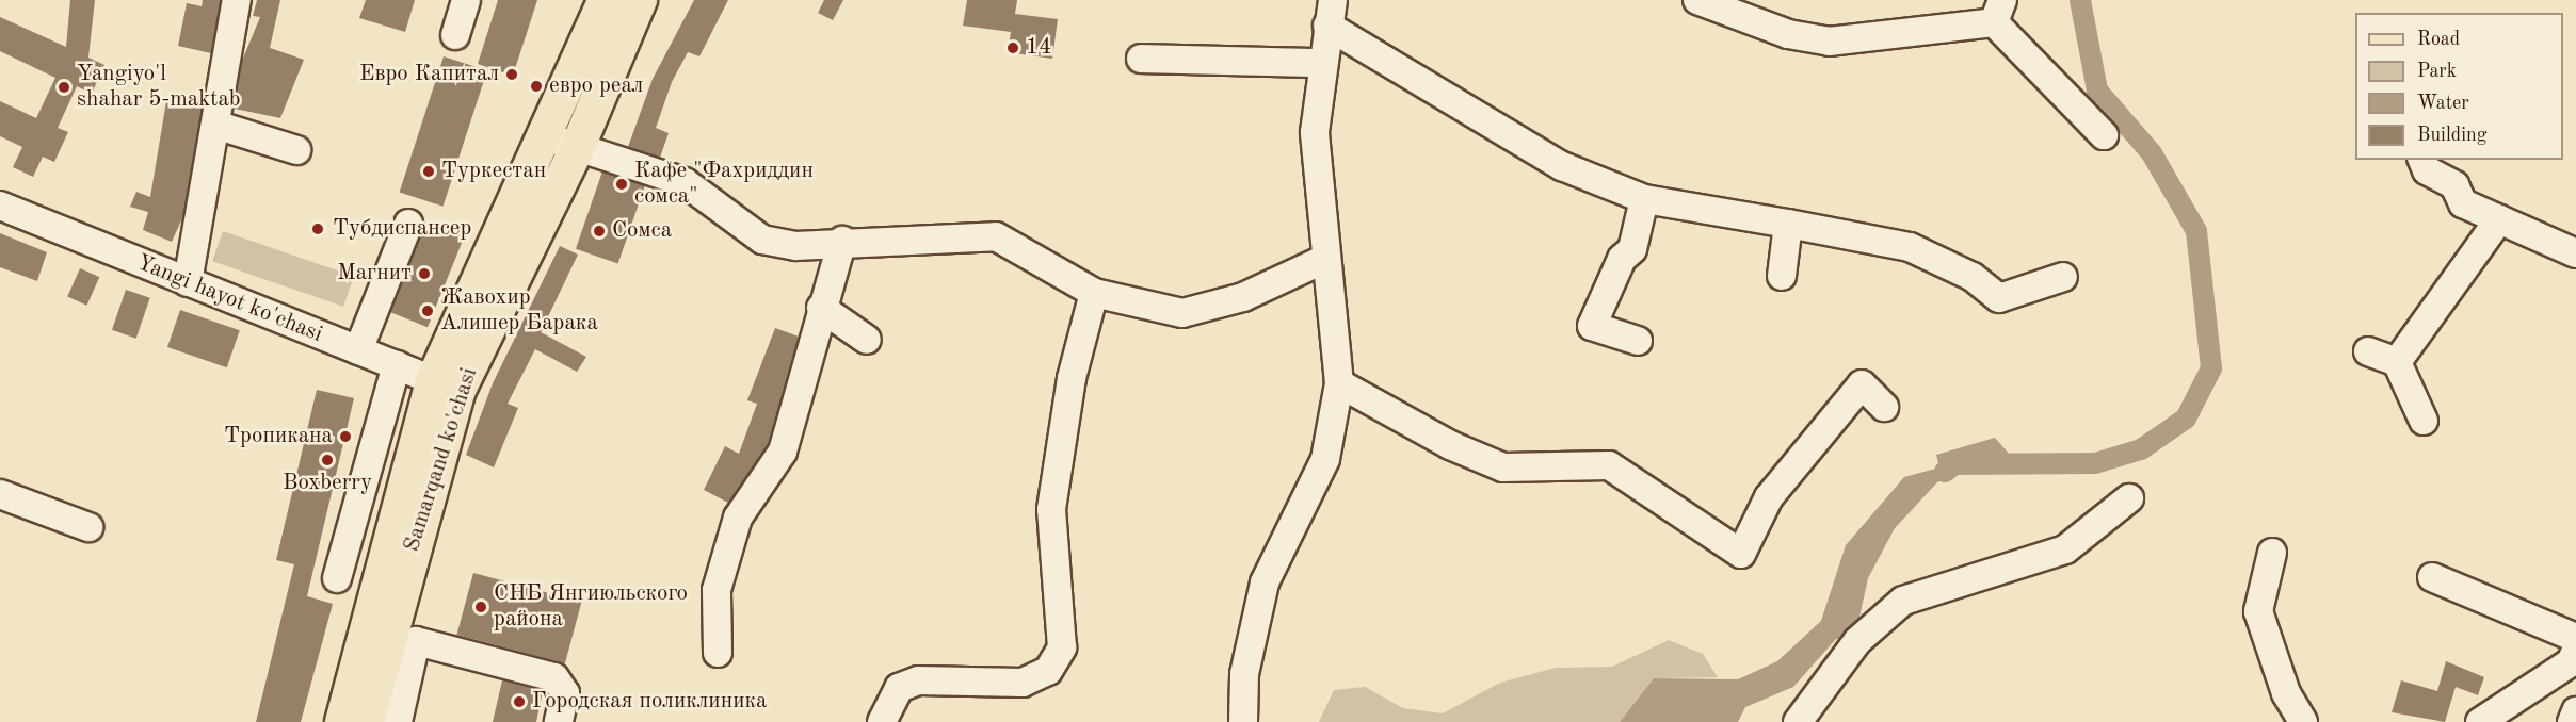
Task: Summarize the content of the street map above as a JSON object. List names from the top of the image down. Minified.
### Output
{"streets":{"main road":["Samarqand ko'chasi"],"street":["Yangi hayot ko'chasi"]},"crossings":[["Yangi hayot ko'chasi","Samarqand ko'chasi"]],"places":["14","Евро Капитал","евро реал","Yangiyo'l shahar 5-maktab","Туркестан","Кафе \"Фахриддин сомса\"","Тубдиспансер","Сомса","Магнит","Жавохир Алишер Барака","Тропикана","Boxberry","СНБ Янгиюльского района","Городская поликлиника"],"legend":["Road","Park","Water","Building"]}
